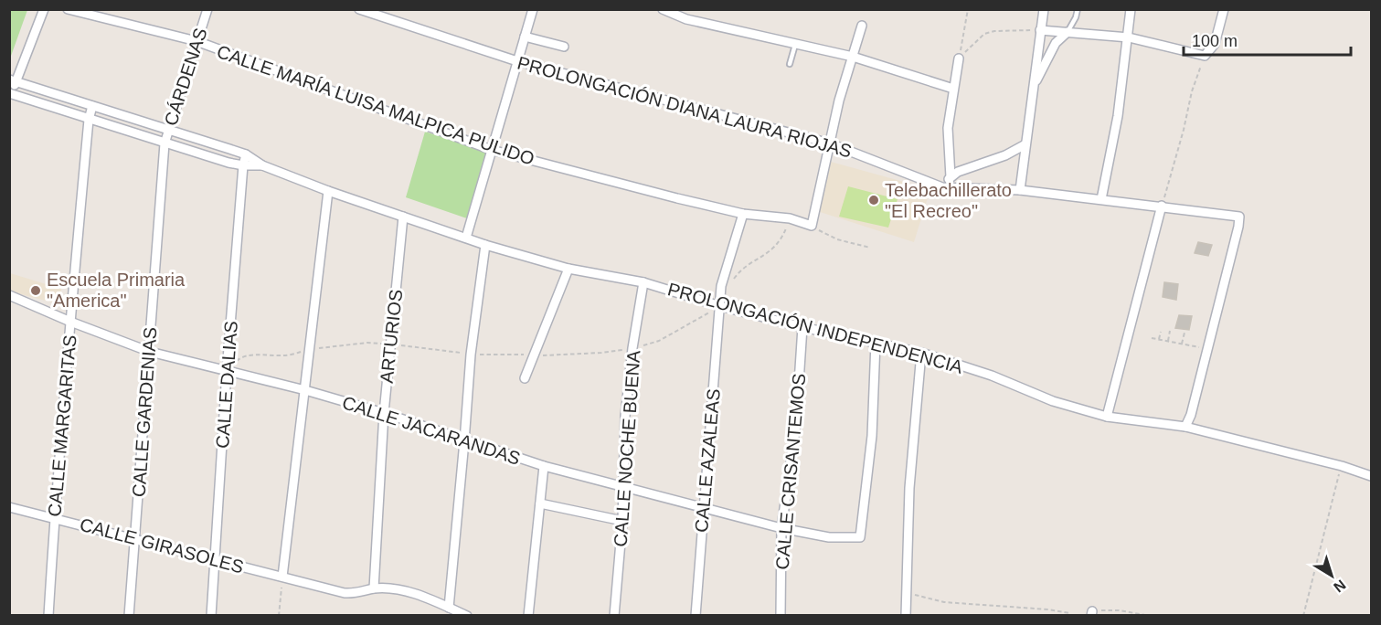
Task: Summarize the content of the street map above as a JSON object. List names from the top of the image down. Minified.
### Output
{"streets":{"street":["CÁRDENAS","CALLE MARÍA LUISA MALPICA PULIDO","PROLONGACIÓN DIANA LAURA RIOJAS","PROLONGACIÓN INDEPENDENCIA","ARTURIOS","CALLE DALIAS","CALLE GARDENIAS","CALLE MARGARITAS","CALLE JACARANDAS","CALLE NOCHE BUENA","CALLE AZALEAS","CALLE CRISANTEMOS","CALLE GIRASOLES"]},"crossings":[["CÁRDENAS","CALLE MARÍA LUISA MALPICA PULIDO"],["CÁRDENAS","PROLONGACIÓN INDEPENDENCIA"],["CÁRDENAS","CALLE GARDENIAS"],["CALLE MARÍA LUISA MALPICA PULIDO","CALLE AZALEAS"],["PROLONGACIÓN DIANA LAURA RIOJAS","PROLONGACIÓN INDEPENDENCIA"],["PROLONGACIÓN INDEPENDENCIA","ARTURIOS"],["PROLONGACIÓN INDEPENDENCIA","CALLE DALIAS"],["PROLONGACIÓN INDEPENDENCIA","CALLE GARDENIAS"],["PROLONGACIÓN INDEPENDENCIA","CALLE MARGARITAS"],["PROLONGACIÓN INDEPENDENCIA","CALLE JACARANDAS"],["PROLONGACIÓN INDEPENDENCIA","CALLE NOCHE BUENA"],["PROLONGACIÓN INDEPENDENCIA","CALLE AZALEAS"],["PROLONGACIÓN INDEPENDENCIA","CALLE CRISANTEMOS"],["ARTURIOS","CALLE JACARANDAS"],["ARTURIOS","CALLE GIRASOLES"],["CALLE DALIAS","CALLE JACARANDAS"],["CALLE DALIAS","CALLE GIRASOLES"],["CALLE GARDENIAS","CALLE JACARANDAS"],["CALLE GARDENIAS","CALLE GIRASOLES"],["CALLE MARGARITAS","CALLE JACARANDAS"],["CALLE MARGARITAS","CALLE GIRASOLES"],["CALLE JACARANDAS","CALLE NOCHE BUENA"],["CALLE JACARANDAS","CALLE AZALEAS"],["CALLE JACARANDAS","CALLE CRISANTEMOS"]],"places":["Telebachillerato \"El Recreo\"","Escuela Primaria \"America\""],"scale_bar":"100 m","north":"bottom right"}
